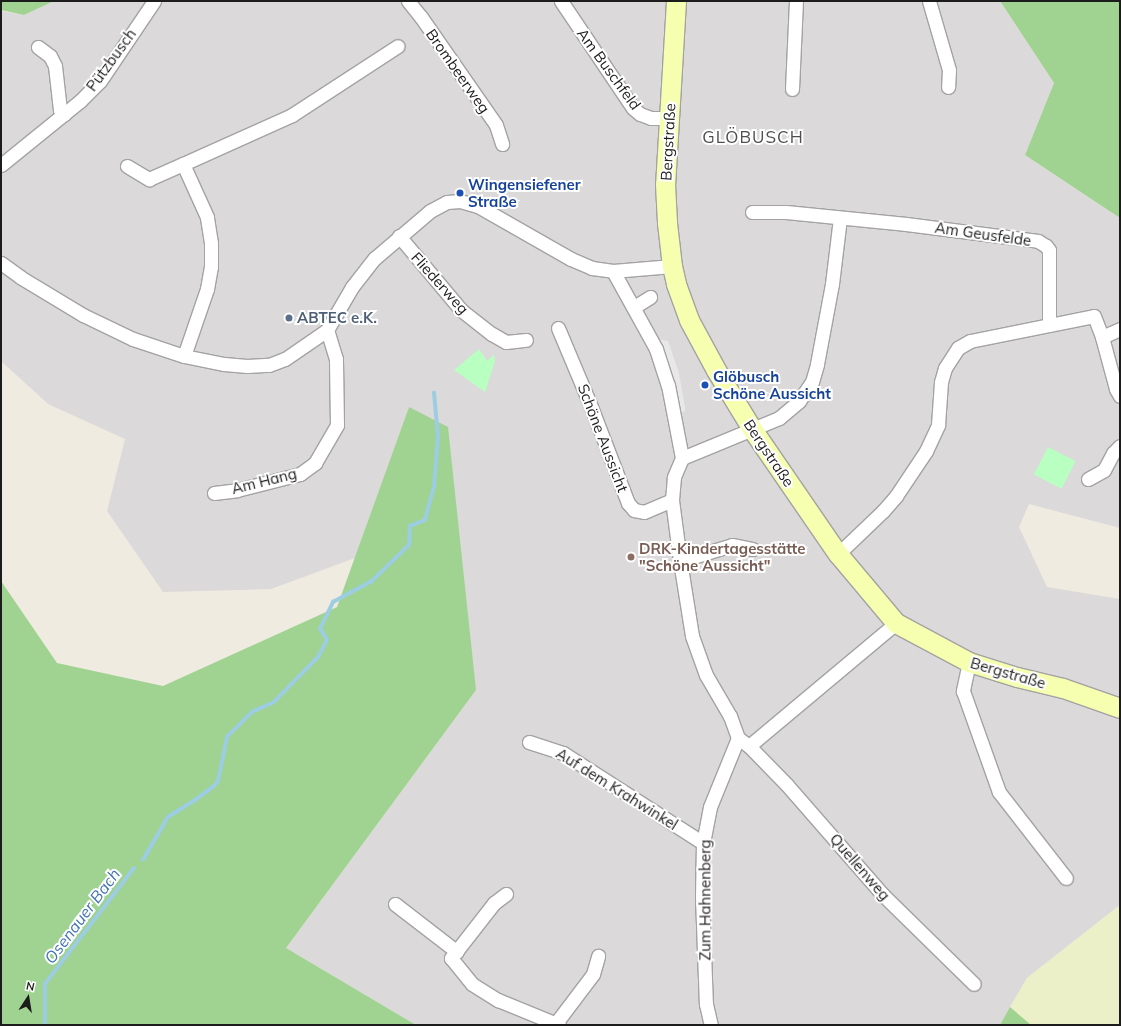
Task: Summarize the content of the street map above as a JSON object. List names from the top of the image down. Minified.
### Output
{"streets":{"street":["Pützbusch","Am Buschfeld","Brombeerweg","Bergstraße","Am Geusfelde","Fliederweg","Schöne Aussicht","Am Hang","Auf dem Krahwinkel","Quellenweg","Zum Hahnenberg"]},"crossings":[["Am Buschfeld","Bergstraße"],["Auf dem Krahwinkel","Zum Hahnenberg"],["Quellenweg","Zum Hahnenberg"]],"districts":["GLÖBUSCH"],"water":["Osenauer Bach"],"places":["Wingensiefener Straße","ABTEC e.K.","Glöbusch Schöne Aussicht","DRK-Kindertagesstätte \"Schöne Aussicht\""],"north":"top"}
